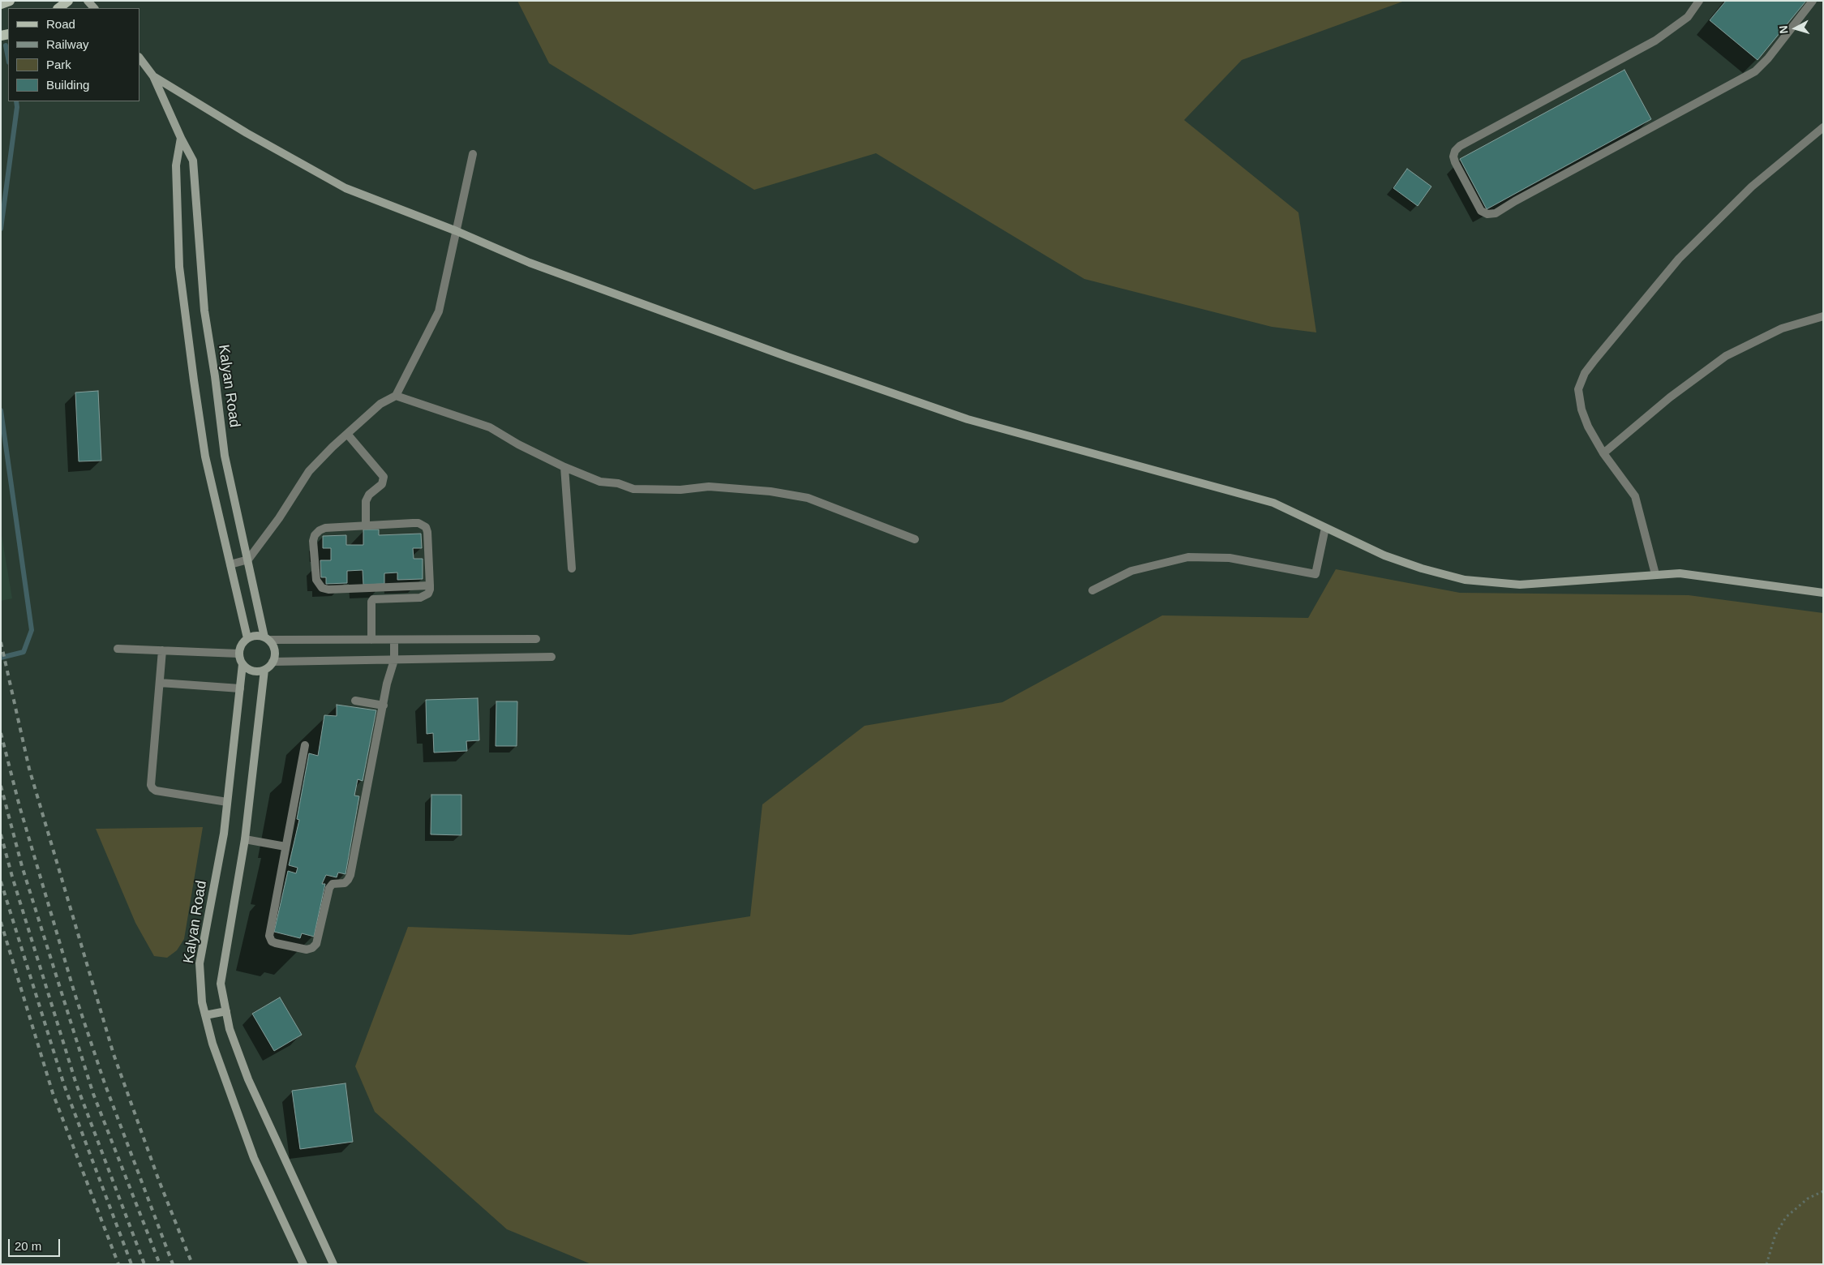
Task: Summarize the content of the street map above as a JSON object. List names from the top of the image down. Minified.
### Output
{"streets":{"main road":["Kalyan Road"]},"legend":["Road","Railway","Park","Building"],"scale_bar":"20 m","north":"left"}
